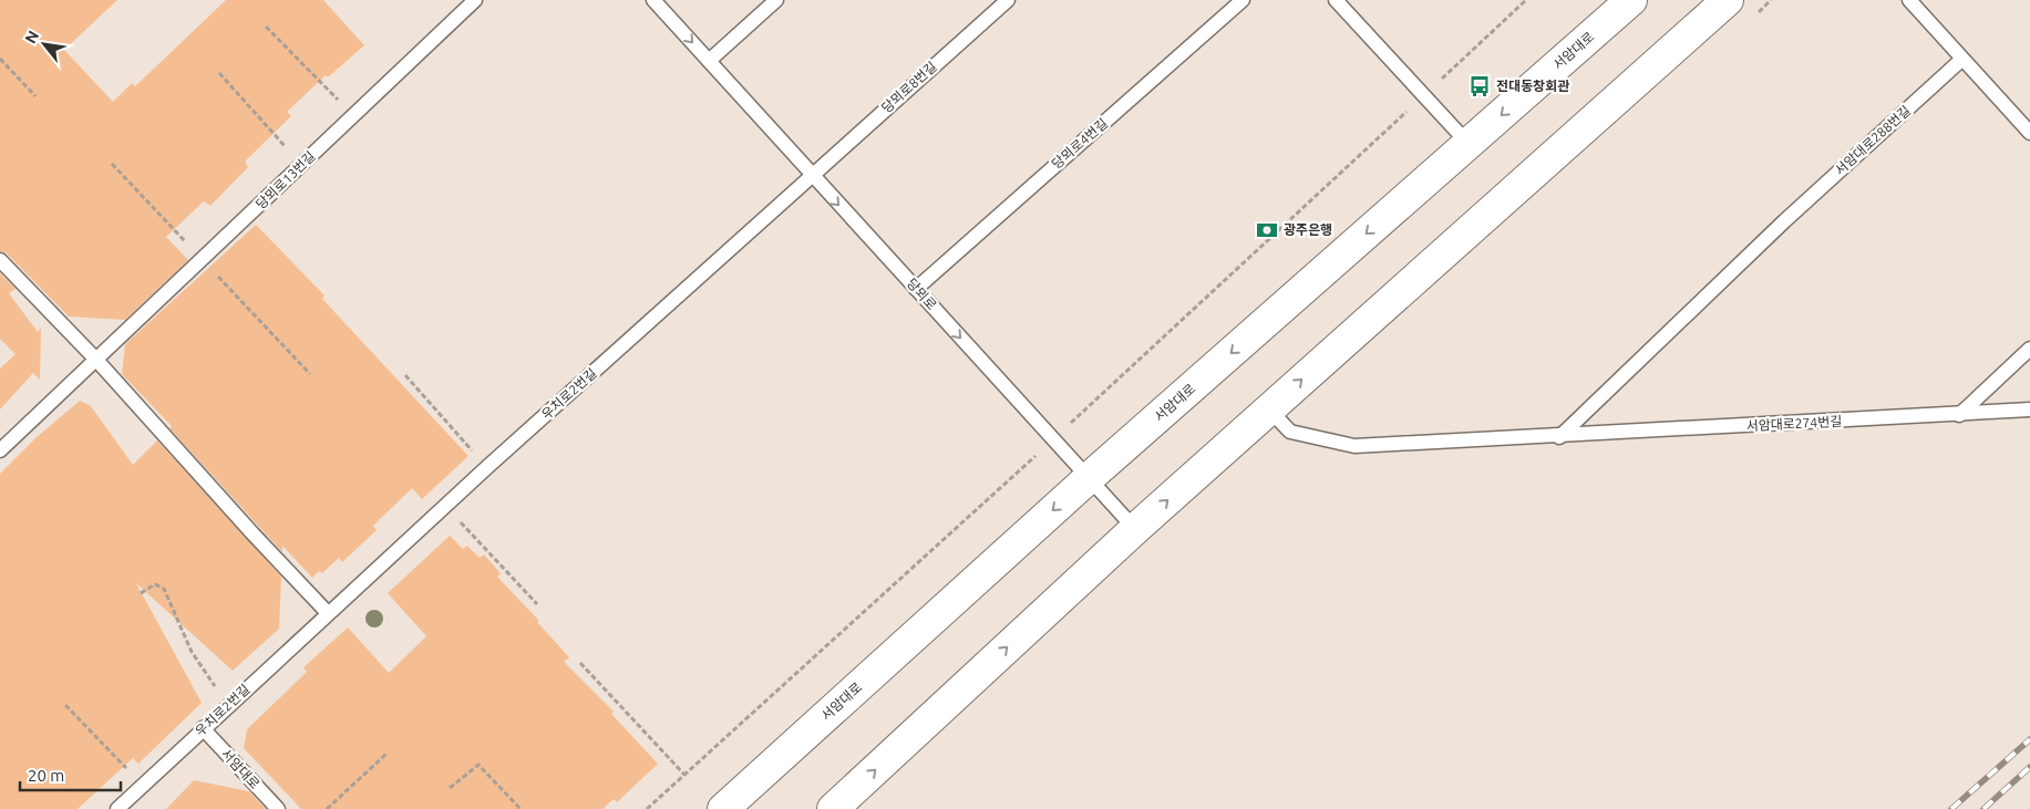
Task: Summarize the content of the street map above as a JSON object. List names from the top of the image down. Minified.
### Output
{"streets":{"main road":["서암대로"],"lane":["당뫼로8번길","서암대로288번길","당뫼로4번길","당뫼로13번길","당뫼로","우치로2번길","서암대로274번길"]},"crossings":[["서암대로","당뫼로"],["서암대로","우치로2번길"],["당뫼로8번길","당뫼로"],["당뫼로8번길","우치로2번길"],["서암대로288번길","서암대로274번길"],["당뫼로4번길","당뫼로"],["당뫼로","우치로2번길"]],"one_way":["당뫼로"],"places":{"bus stop":["전대동창회관"],"bank":["광주은행"]},"scale_bar":"20 m","north":"top left"}
